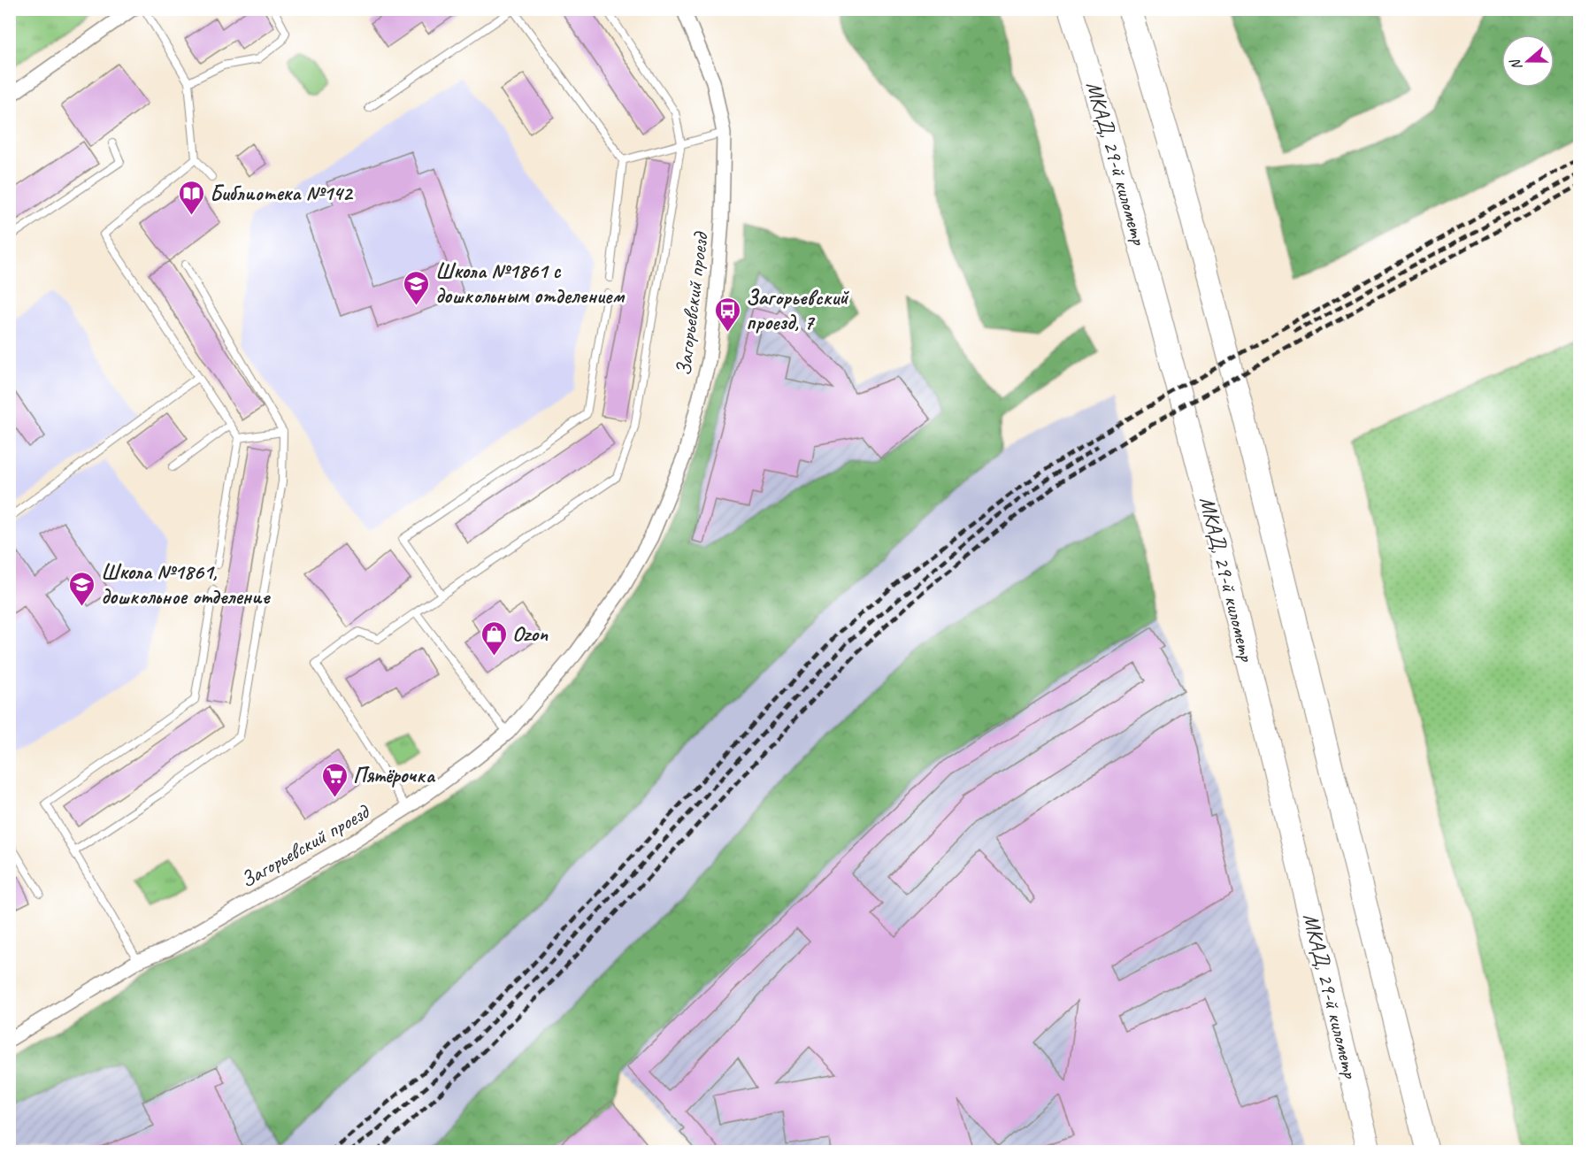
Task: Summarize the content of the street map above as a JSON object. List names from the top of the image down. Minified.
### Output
{"streets":{"highway":["МКАД, 29-й километр"],"street":["Загорьевский проезд"]},"places":{"library":["Библиотека №142"],"school or university":["Школа №1861 с дошкольным отделением","Школа №1861, дошкольное отделение"],"bus stop":["Загорьевский проезд, 7"],"shop":["Ozon"],"supermarket":["Пятёрочка"]},"north":"left"}
